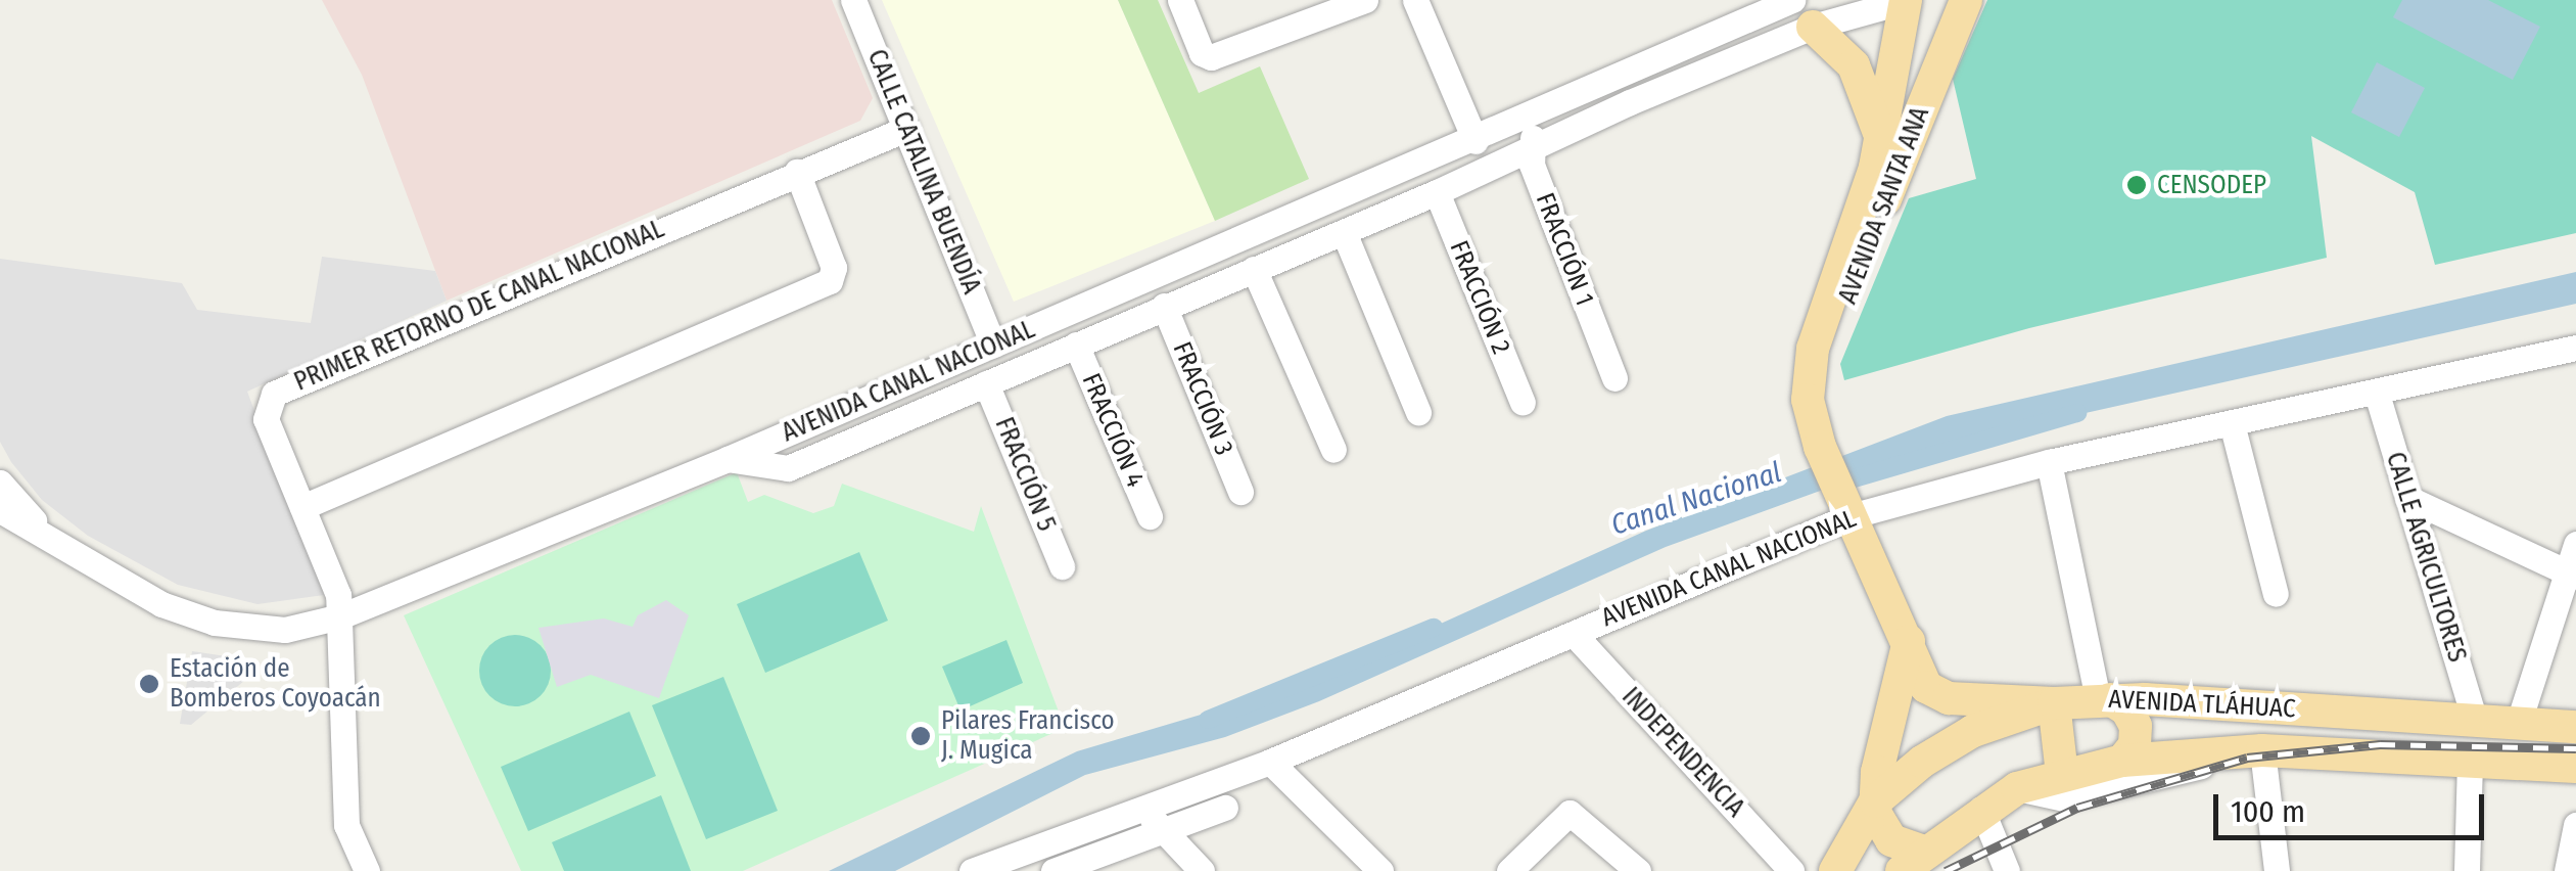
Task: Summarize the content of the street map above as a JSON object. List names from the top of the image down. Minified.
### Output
{"streets":{"main road":["AVENIDA SANTA ANA","AVENIDA TLÁHUAC"],"street":["CALLE CATALINA BUENDÍA","FRACCIÓN 1","FRACCIÓN 2","PRIMER RETORNO DE CANAL NACIONAL","AVENIDA CANAL NACIONAL","FRACCIÓN 3","FRACCIÓN 4","FRACCIÓN 5","CALLE AGRICULTORES","INDEPENDENCIA"]},"crossings":[["CALLE CATALINA BUENDÍA","PRIMER RETORNO DE CANAL NACIONAL"],["CALLE CATALINA BUENDÍA","AVENIDA CANAL NACIONAL"],["AVENIDA SANTA ANA","AVENIDA CANAL NACIONAL"],["AVENIDA SANTA ANA","AVENIDA TLÁHUAC"],["FRACCIÓN 1","AVENIDA CANAL NACIONAL"],["FRACCIÓN 2","AVENIDA CANAL NACIONAL"],["PRIMER RETORNO DE CANAL NACIONAL","AVENIDA CANAL NACIONAL"],["AVENIDA CANAL NACIONAL","FRACCIÓN 3"],["AVENIDA CANAL NACIONAL","FRACCIÓN 4"],["AVENIDA CANAL NACIONAL","FRACCIÓN 5"],["AVENIDA CANAL NACIONAL","CALLE AGRICULTORES"],["AVENIDA CANAL NACIONAL","INDEPENDENCIA"],["CALLE AGRICULTORES","AVENIDA TLÁHUAC"]],"water":["Canal Nacional"],"places":["CENSODEP","Estación de Bomberos Coyoacán","Pilares Francisco J. Mugica"],"scale_bar":"100 m"}
